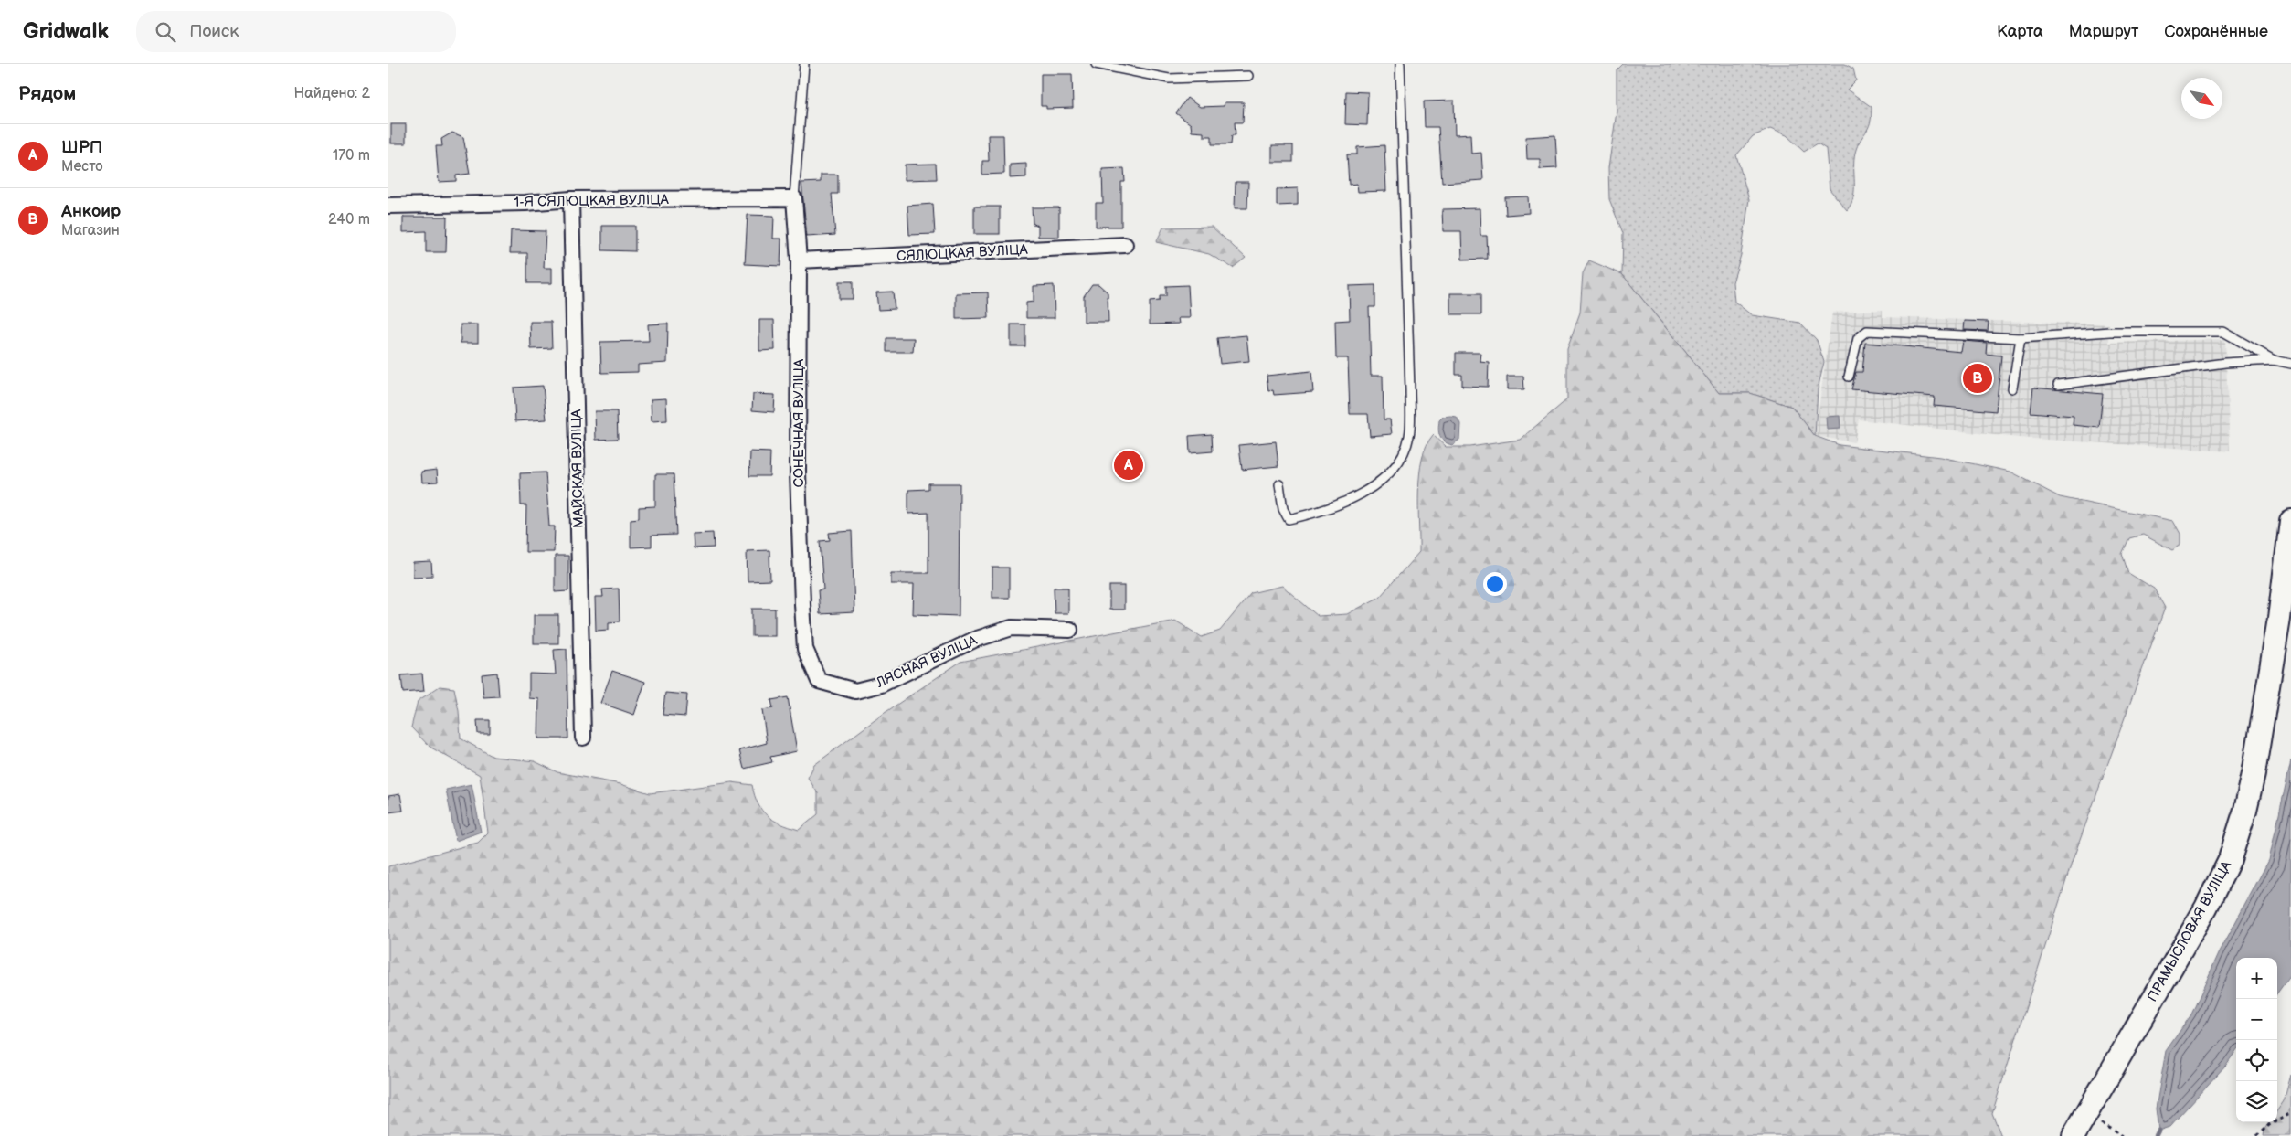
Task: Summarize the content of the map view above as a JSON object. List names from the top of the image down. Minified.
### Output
{"streets":{"street":["1-Я СЯЛЮЦКАЯ ВУЛІЦА","СЯЛЮЦКАЯ ВУЛІЦА","СОНЕЧНАЯ ВУЛІЦА","МАЙСКАЯ ВУЛІЦА","ЛЯСНАЯ ВУЛІЦА","ПРАМЫСЛОВАЯ ВУЛІЦА"]},"crossings":[["1-Я СЯЛЮЦКАЯ ВУЛІЦА","СОНЕЧНАЯ ВУЛІЦА"],["1-Я СЯЛЮЦКАЯ ВУЛІЦА","МАЙСКАЯ ВУЛІЦА"],["СЯЛЮЦКАЯ ВУЛІЦА","СОНЕЧНАЯ ВУЛІЦА"],["СОНЕЧНАЯ ВУЛІЦА","ЛЯСНАЯ ВУЛІЦА"]],"north":"bottom right","page":{"header":"Gridwalk","search":"Поиск","nav":["Карта","Маршрут","Сохранённые"],"heading":["Рядом","Найдено: 2"],"list":[{"mark":"A","name":"ШРП","note":"Место","value":"170 m"},{"mark":"B","name":"Анкоир","note":"Магазин","value":"240 m"}],"pins":["B","A"],"map_buttons":["+","−"]}}
